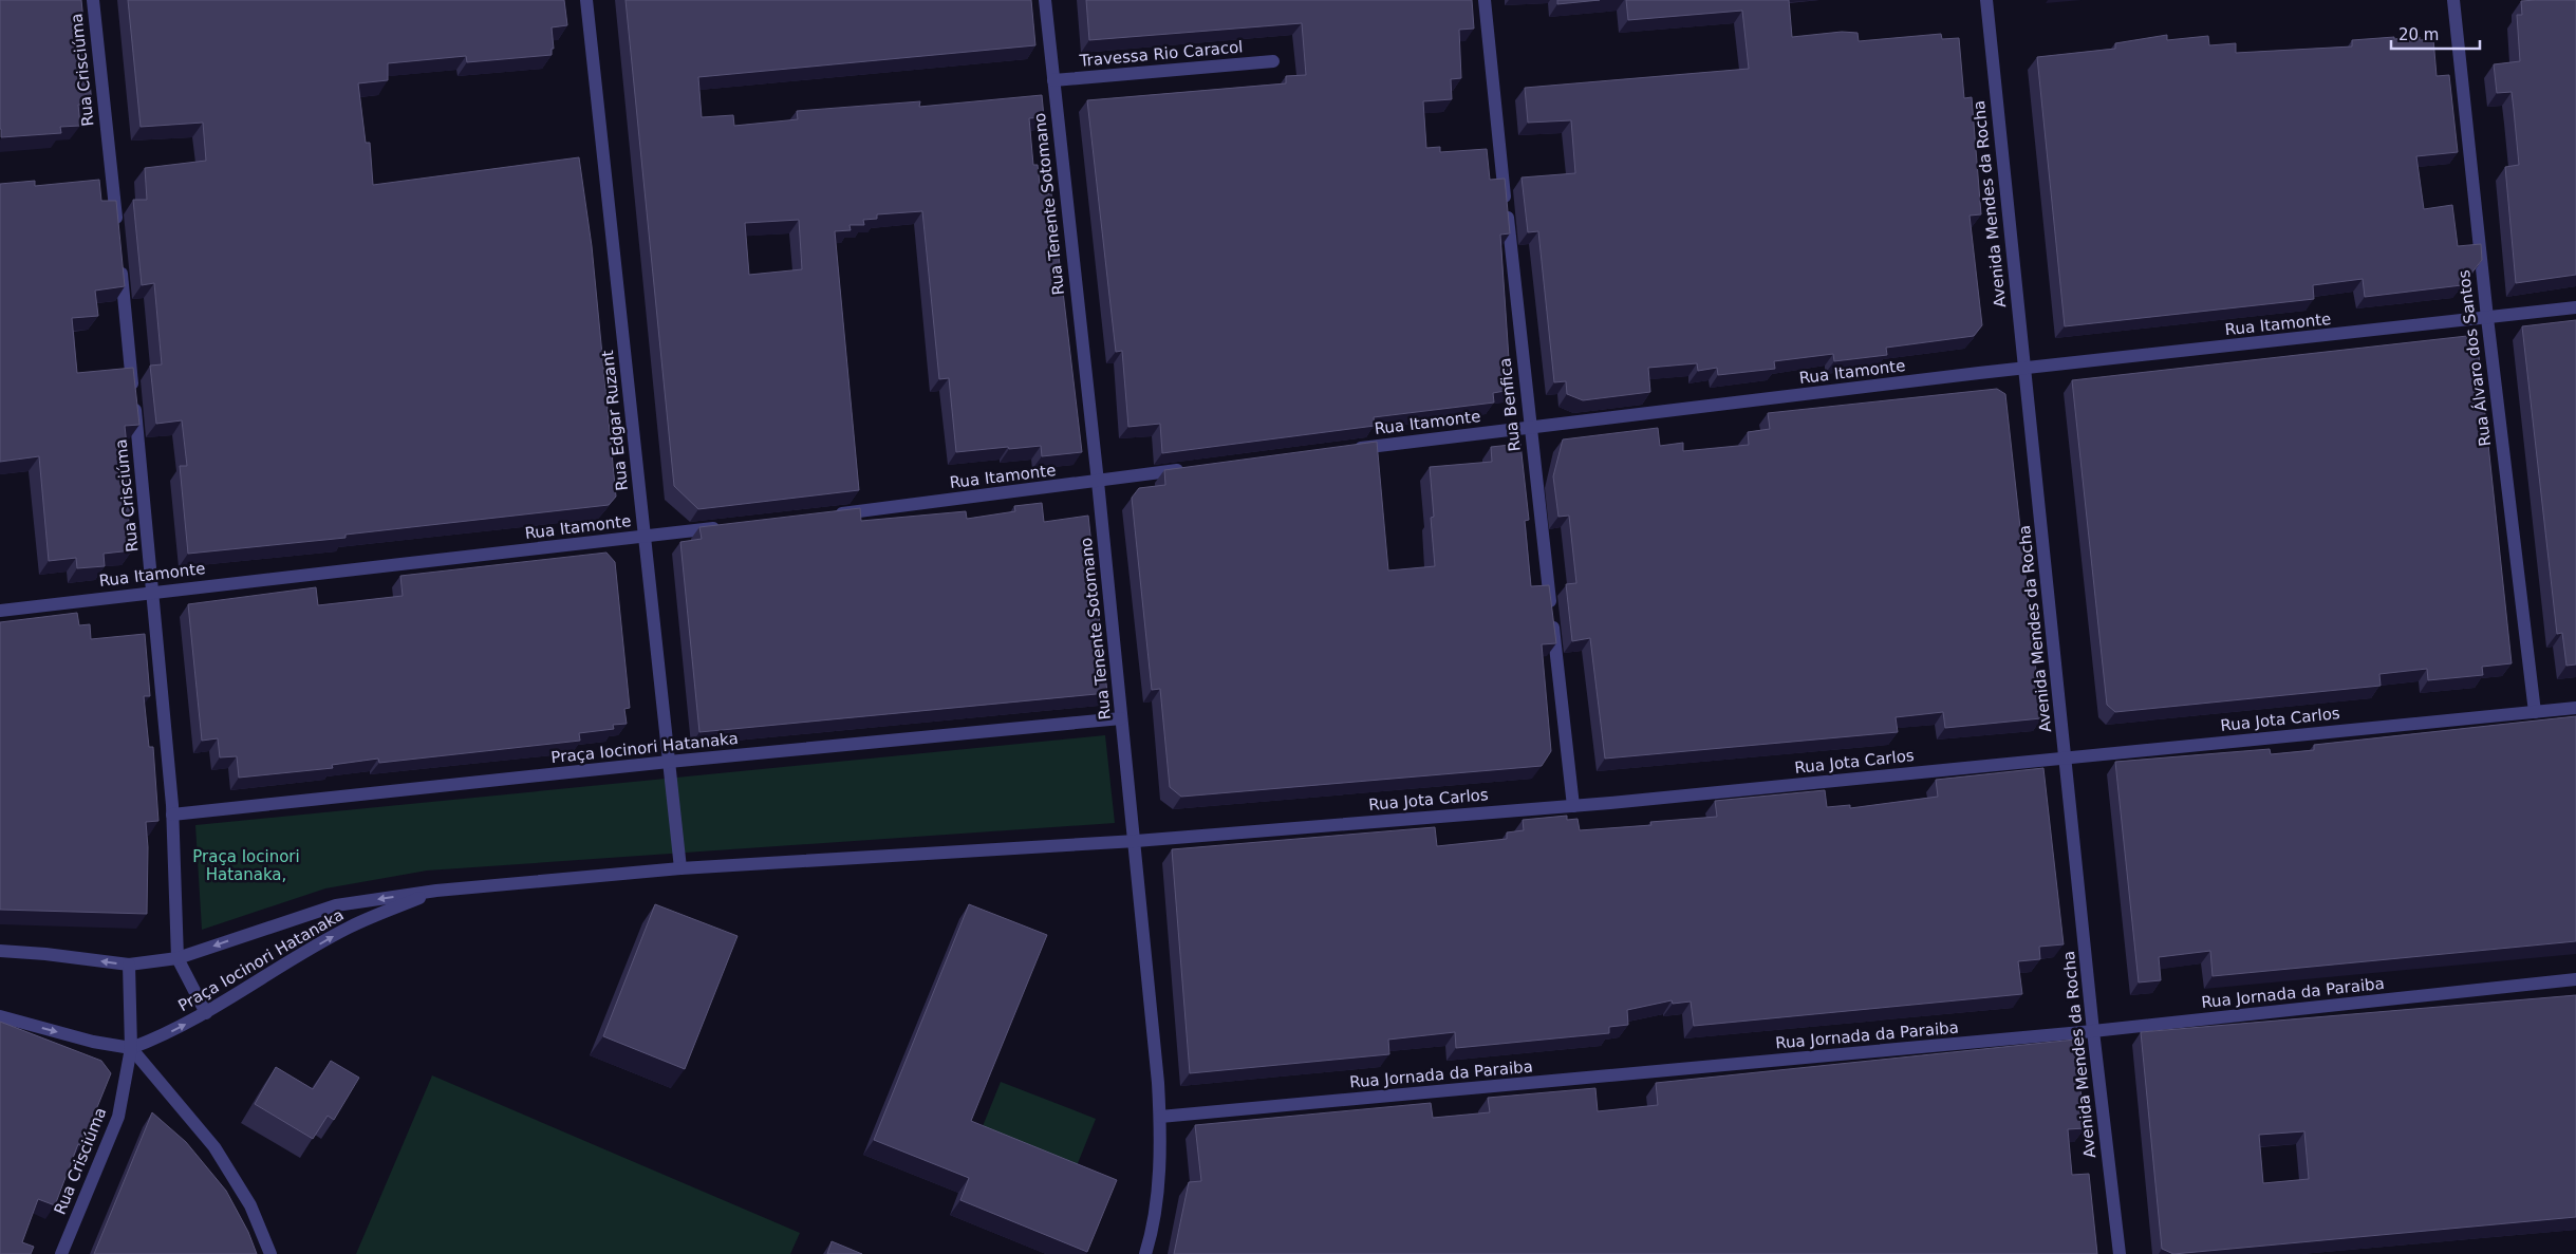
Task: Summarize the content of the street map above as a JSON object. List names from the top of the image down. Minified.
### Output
{"streets":{"street":["Travessa Rio Caracol","Rua Crisciúma","Rua Tenente Sotomano","Avenida Mendes da Rocha","Rua Itamonte","Rua Álvaro dos Santos","Rua Benfica","Rua Edgar Ruzant","Rua Jota Carlos","Praça Iocinori Hatanaka","Rua Jornada da Paraiba"]},"crossings":[["Travessa Rio Caracol","Rua Tenente Sotomano"],["Rua Crisciúma","Rua Itamonte"],["Rua Crisciúma","Praça Iocinori Hatanaka"],["Rua Tenente Sotomano","Rua Itamonte"],["Rua Tenente Sotomano","Rua Jota Carlos"],["Rua Tenente Sotomano","Praça Iocinori Hatanaka"],["Rua Tenente Sotomano","Rua Jornada da Paraiba"],["Avenida Mendes da Rocha","Rua Itamonte"],["Avenida Mendes da Rocha","Rua Jota Carlos"],["Avenida Mendes da Rocha","Rua Jornada da Paraiba"],["Rua Itamonte","Rua Álvaro dos Santos"],["Rua Itamonte","Rua Benfica"],["Rua Itamonte","Rua Edgar Ruzant"],["Rua Álvaro dos Santos","Rua Jota Carlos"],["Rua Benfica","Rua Jota Carlos"],["Rua Edgar Ruzant","Praça Iocinori Hatanaka"],["Rua Jota Carlos","Praça Iocinori Hatanaka"]],"parks":["Praça Iocinori Hatanaka,"],"scale_bar":"20 m"}
